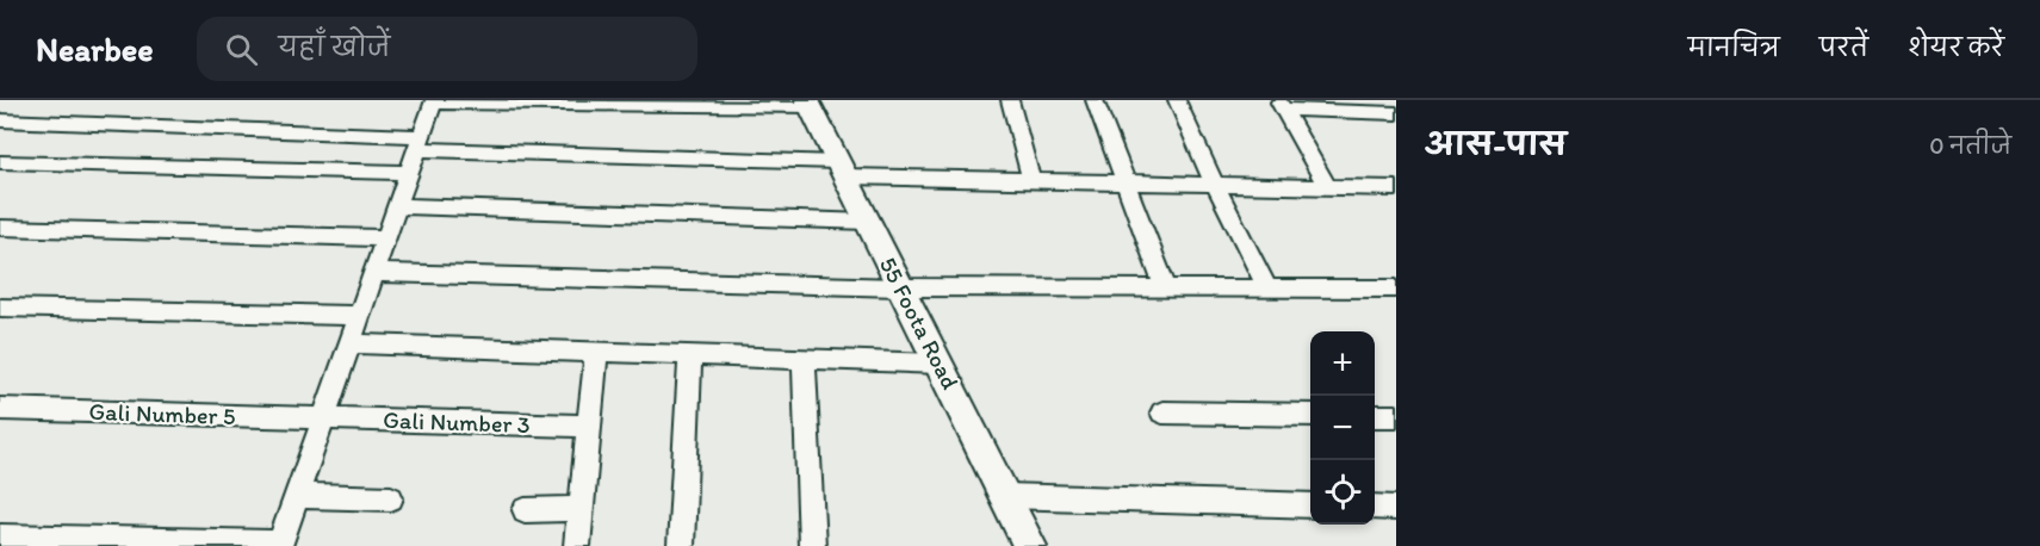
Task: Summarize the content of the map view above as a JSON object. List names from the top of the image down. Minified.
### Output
{"streets":{"street":["55 Foota Road","Gali Number 5","Gali Number 3"]},"crossings":[["Gali Number 5","Gali Number 3"]],"page":{"header":"Nearbee","search":"यहाँ खोजें","nav":["मानचित्र","परतें","शेयर करें"],"heading":["आस-पास","0 नतीजे"],"map_buttons":["+","−"]}}
